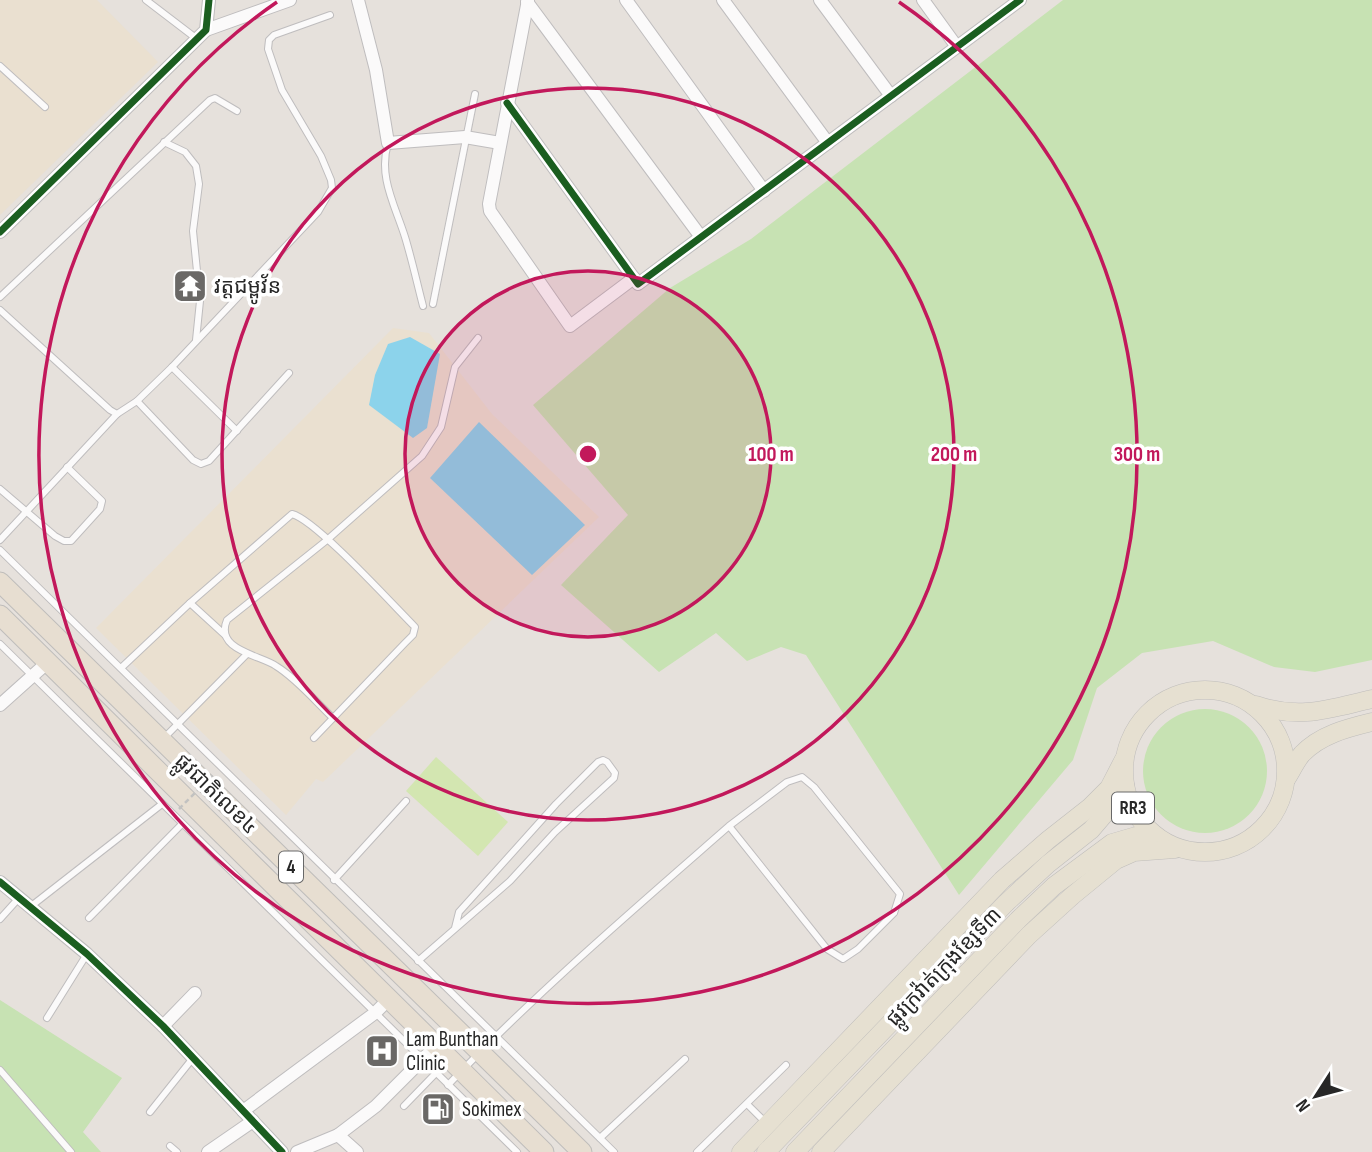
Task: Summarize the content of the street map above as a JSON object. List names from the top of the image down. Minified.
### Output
{"streets":{"highway":["ផ្លូវជាតិលេខ៤","4"],"main road":["RR3","ផ្លូវក្រវ៉ាត់ក្រុងខ្សែទី៣"]},"crossings":[["RR3","ផ្លូវក្រវ៉ាត់ក្រុងខ្សែទី៣"]],"places":{"temple":["វត្តជម្ពូវ័ន"],"hospital":["Lam Bunthan Clinic"],"fuel station":["Sokimex"]},"north":"bottom left","rings":["100 m","200 m","300 m"]}
